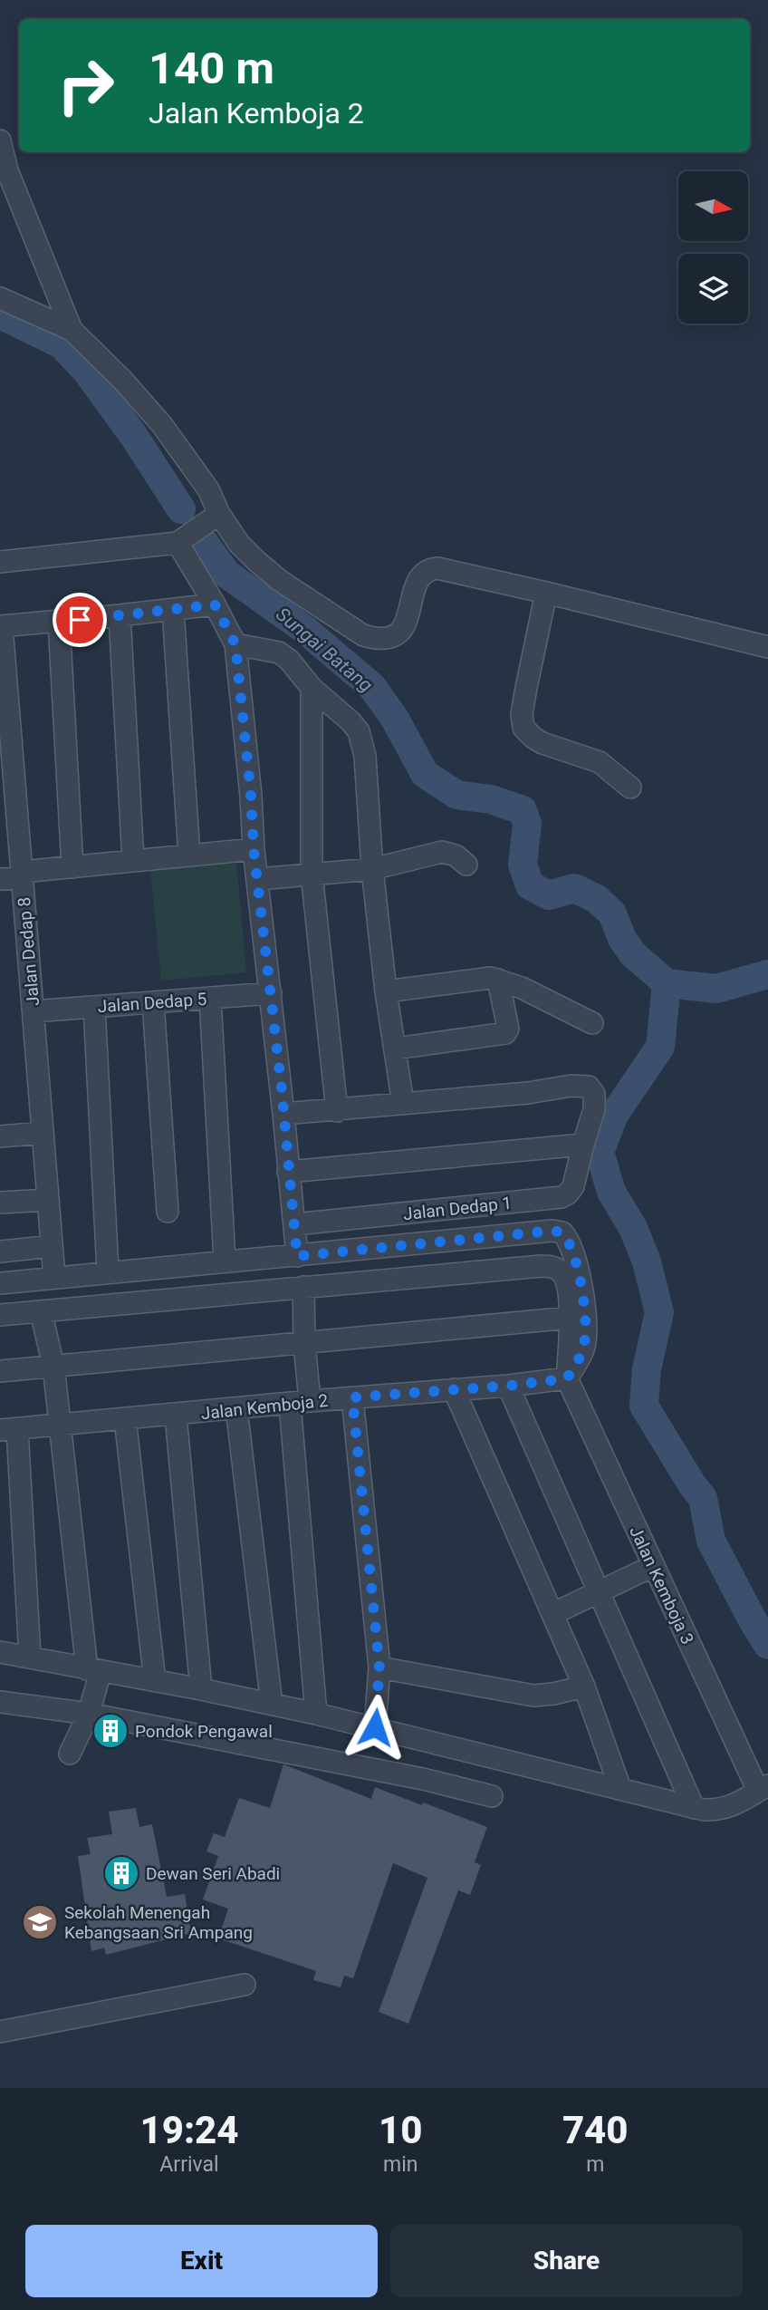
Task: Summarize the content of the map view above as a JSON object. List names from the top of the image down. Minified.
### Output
{"streets":{"street":["Jalan Dedap 8","Jalan Dedap 5","Jalan Dedap 1","Jalan Kemboja 2","Jalan Kemboja 3"]},"crossings":[["Jalan Dedap 8","Jalan Dedap 5"],["Jalan Kemboja 2","Jalan Kemboja 3"]],"water":["Sungai Batang"],"places":{"building":["Pondok Pengawal","Dewan Seri Abadi"],"school or university":["Sekolah Menengah Kebangsaan Sri Ampang"]},"north":"right","page":{"turn":["140 m","Jalan Kemboja 2"],"eta":["19:24","Arrival","10","min","740","m"],"buttons":["Exit","Share"]}}
